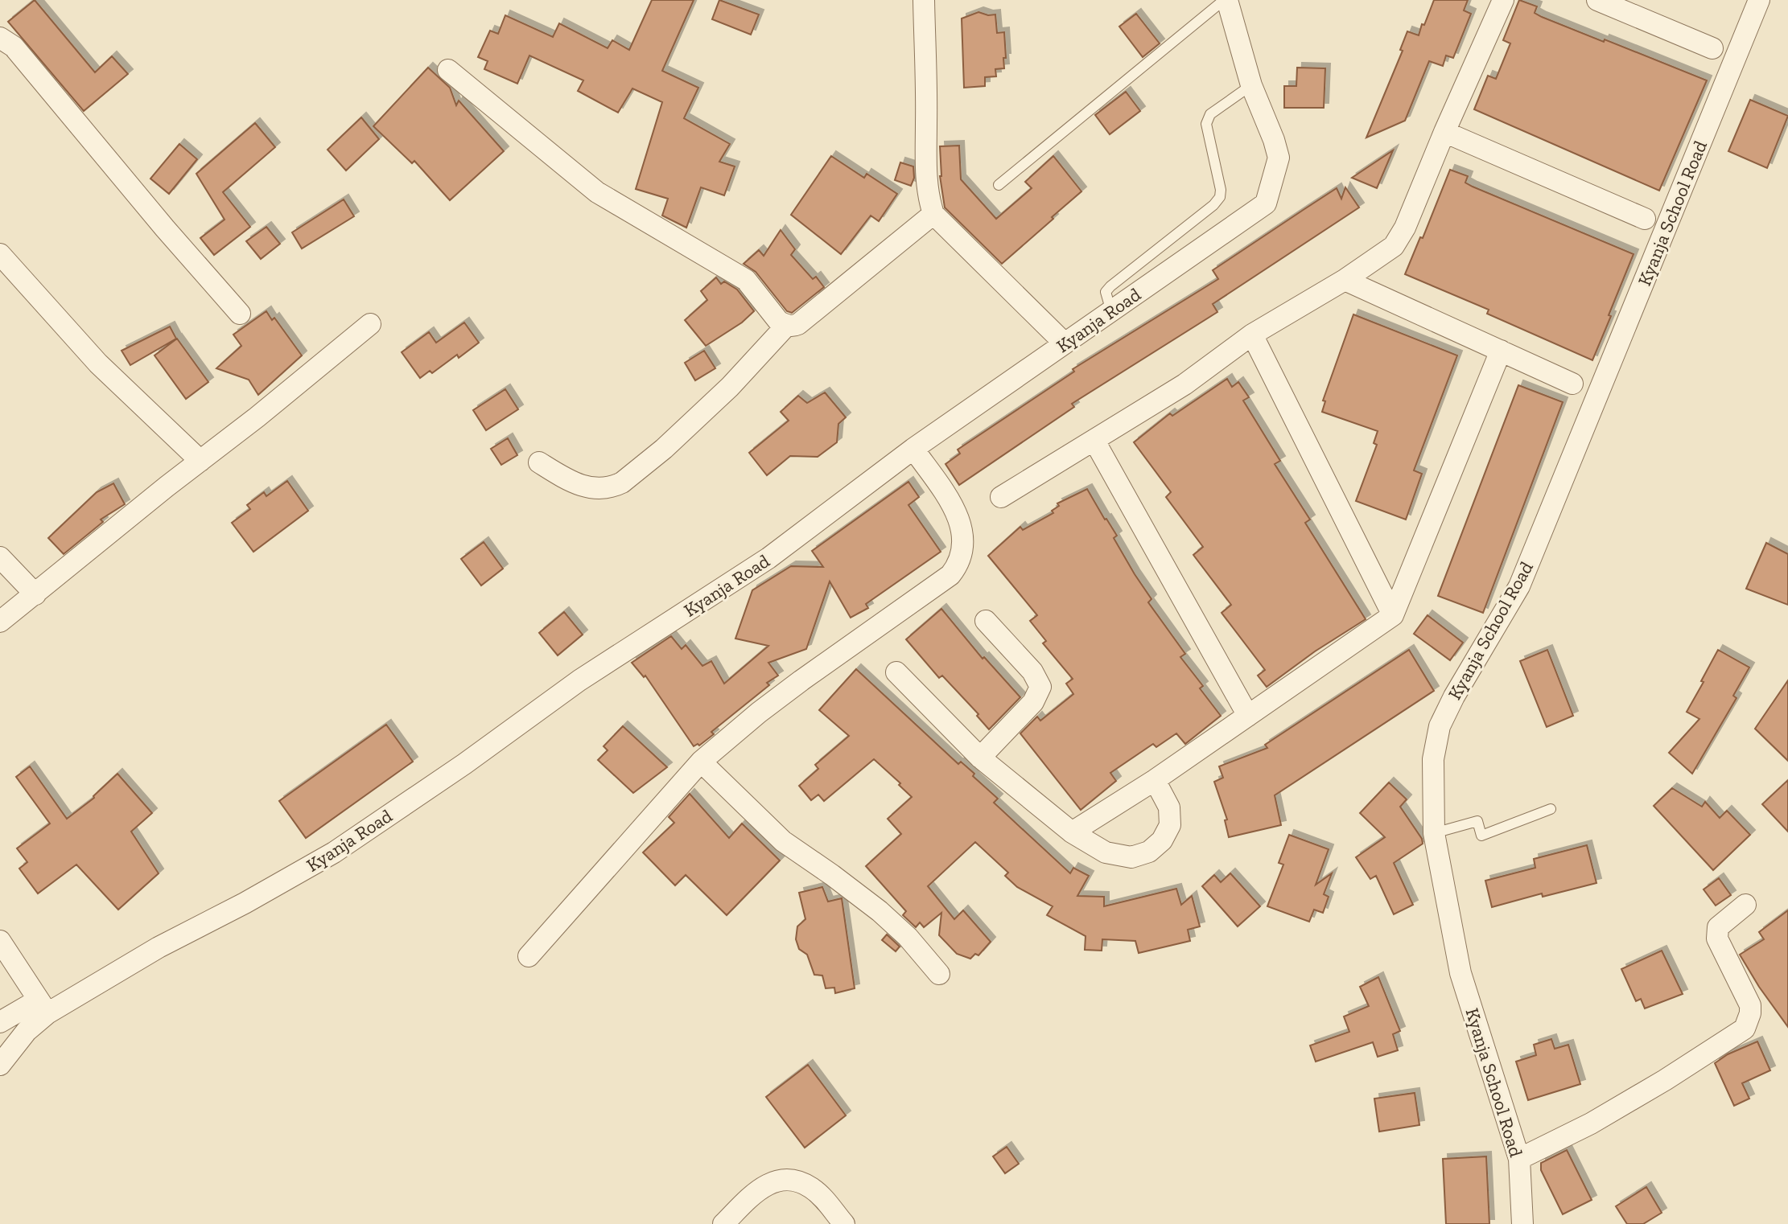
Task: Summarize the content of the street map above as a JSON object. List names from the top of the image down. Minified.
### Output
{"streets":{"street":["Kyanja School Road","Kyanja Road"]}}
